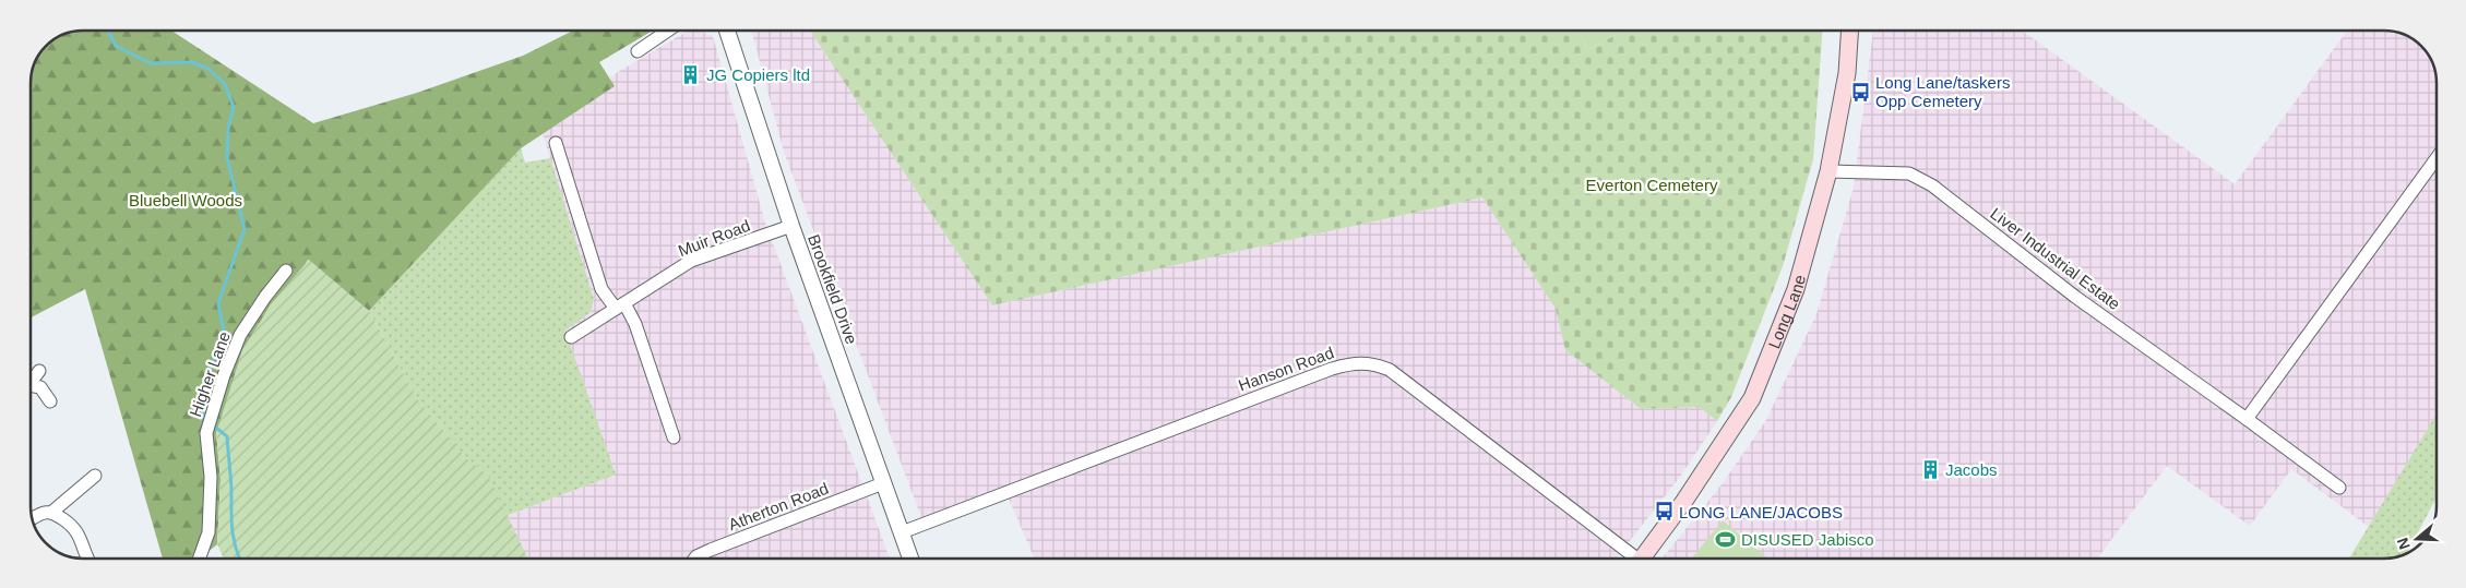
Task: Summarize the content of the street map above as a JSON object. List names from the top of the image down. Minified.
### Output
{"streets":{"main road":["Long Lane"],"street":["Muir Road","Liver Industrial Estate","Brookfield Drive","Hanson Road","Higher Lane","Atherton Road"]},"crossings":[["Muir Road","Brookfield Drive"],["Liver Industrial Estate","Long Lane"],["Brookfield Drive","Hanson Road"],["Brookfield Drive","Atherton Road"]],"parks":["Everton Cemetery","Bluebell Woods"],"places":{"building":["JG Copiers ltd","Jacobs"],"bus stop":["Long Lane/taskers Opp Cemetery","LONG LANE/JACOBS"],"sports":["DISUSED Jabisco"]},"north":"left"}
